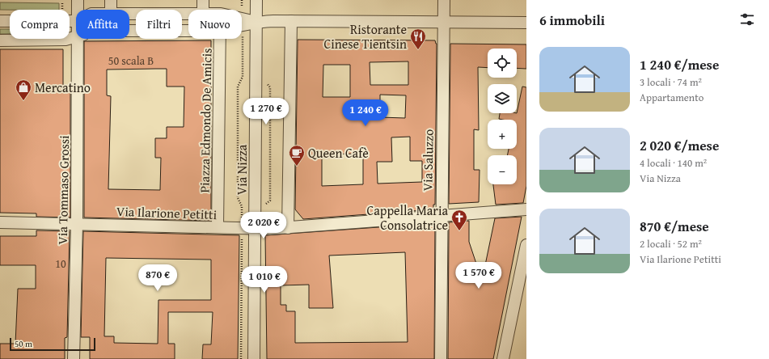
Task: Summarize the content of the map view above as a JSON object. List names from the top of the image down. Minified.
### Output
{"streets":{"street":["Piazza Edmondo De Amicis","Via Saluzzo","Via Nizza","Via Tommaso Grossi","Via Ilarione Petitti"]},"crossings":[["Piazza Edmondo De Amicis","Via Ilarione Petitti"],["Via Saluzzo","Via Ilarione Petitti"],["Via Nizza","Via Ilarione Petitti"],["Via Tommaso Grossi","Via Ilarione Petitti"]],"places":{"restaurant":["Ristorante Cinese Tientsin"],"shop":["Mercatino"],"cafe":["Queen Cafè"],"church":["Cappella Maria Consolatrice"]},"house_numbers":["50 scala B","10"],"scale_bar":"50 m","page":{"heading":"6 immobili","chip":["Compra","Affitta","Filtri","Nuovo"],"list":[{"name":"1 240 €/mese","note":"3 locali · 74 m² · Appartamento"},{"name":"2 020 €/mese","note":"4 locali · 140 m² · Via Nizza"},{"name":"870 €/mese","note":"2 locali · 52 m² · Via Ilarione Petitti"}],"map_buttons":["+","−"],"price":["1 270 €","1 240 €","2 020 €","1 570 €","870 €","1 010 €"],"scale":"50 m"}}
